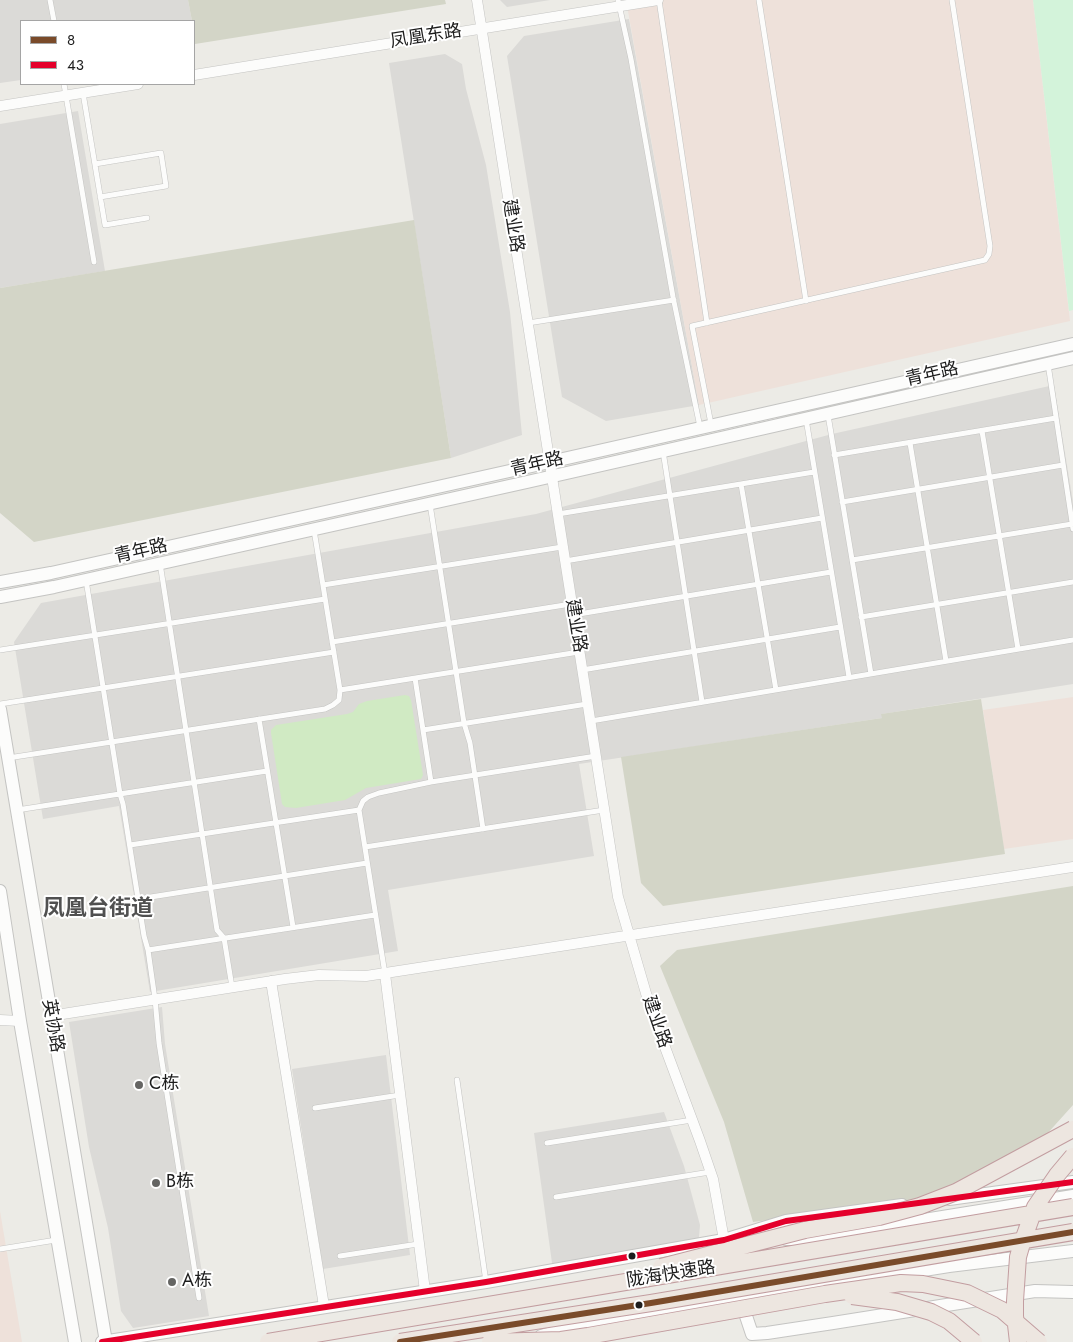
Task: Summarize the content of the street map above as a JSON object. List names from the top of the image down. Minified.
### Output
{"streets":{"highway":["陇海快速路"],"street":["凤凰东路","建业路","青年路","英协路"]},"crossings":[["凤凰东路","建业路"],["建业路","青年路"]],"districts":["凤凰台街道"],"places":["C栋","B栋","A栋"],"lines":["transit line 43","transit line 8"],"legend":["8","43"]}
